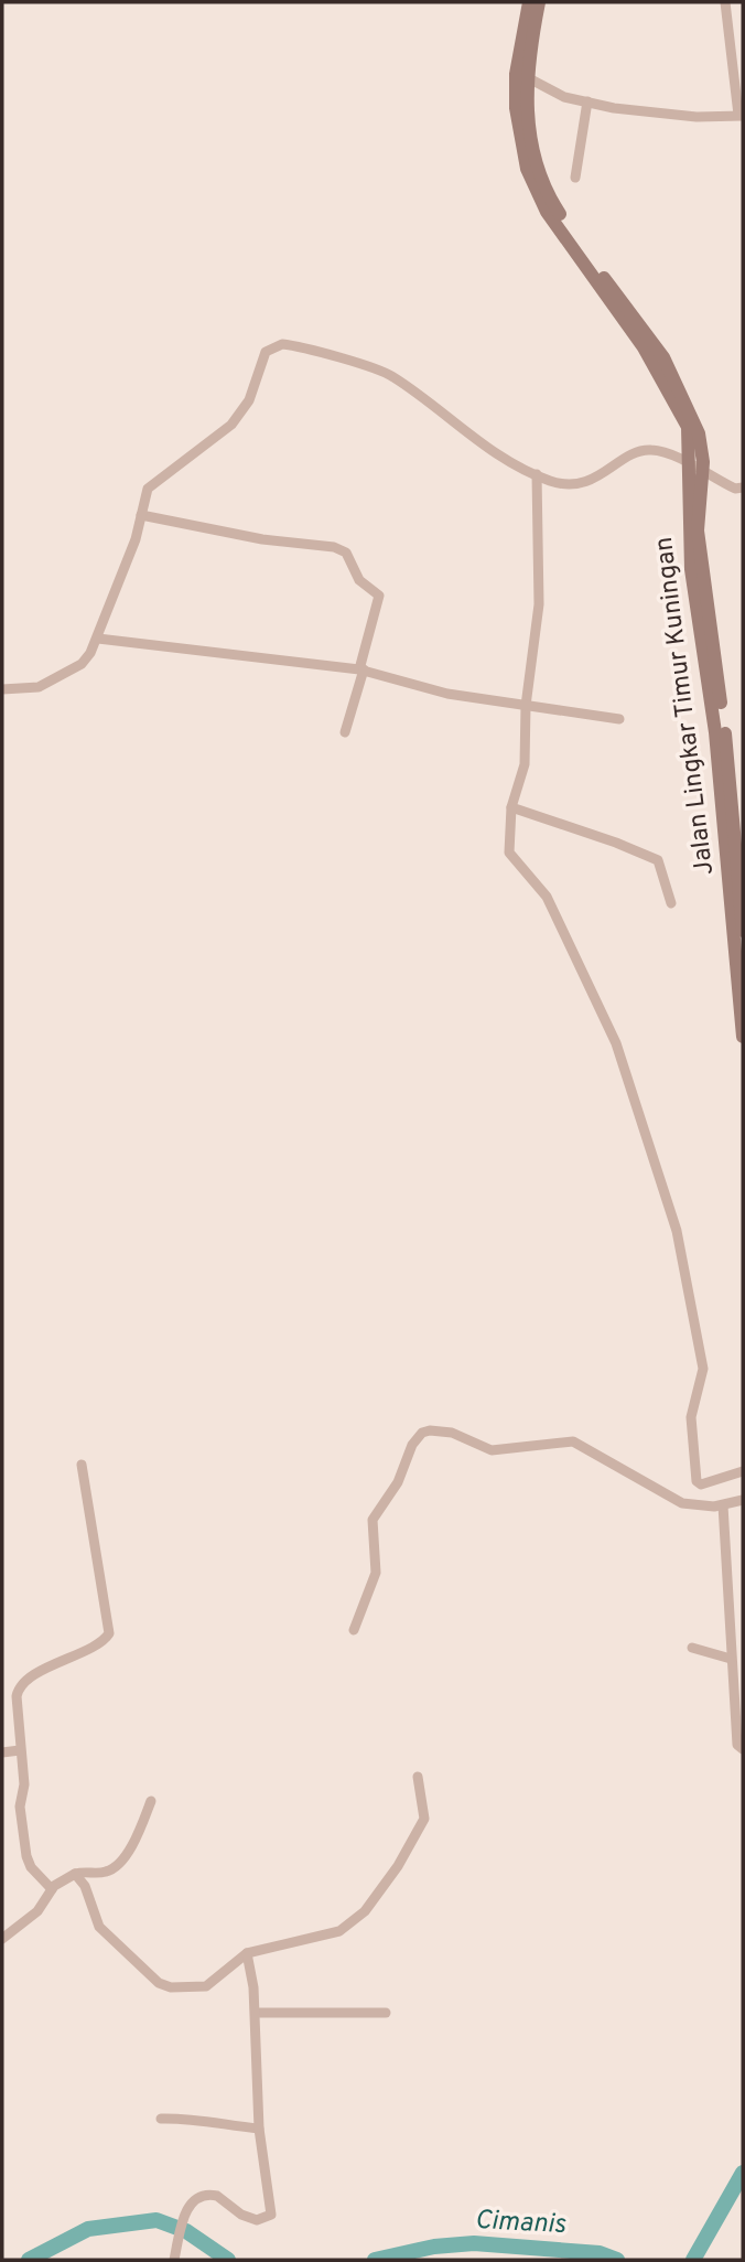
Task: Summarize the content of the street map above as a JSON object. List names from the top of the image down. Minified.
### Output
{"streets":{"main road":["Jalan Lingkar Timur Kuningan"]},"water":["Cimanis"]}
